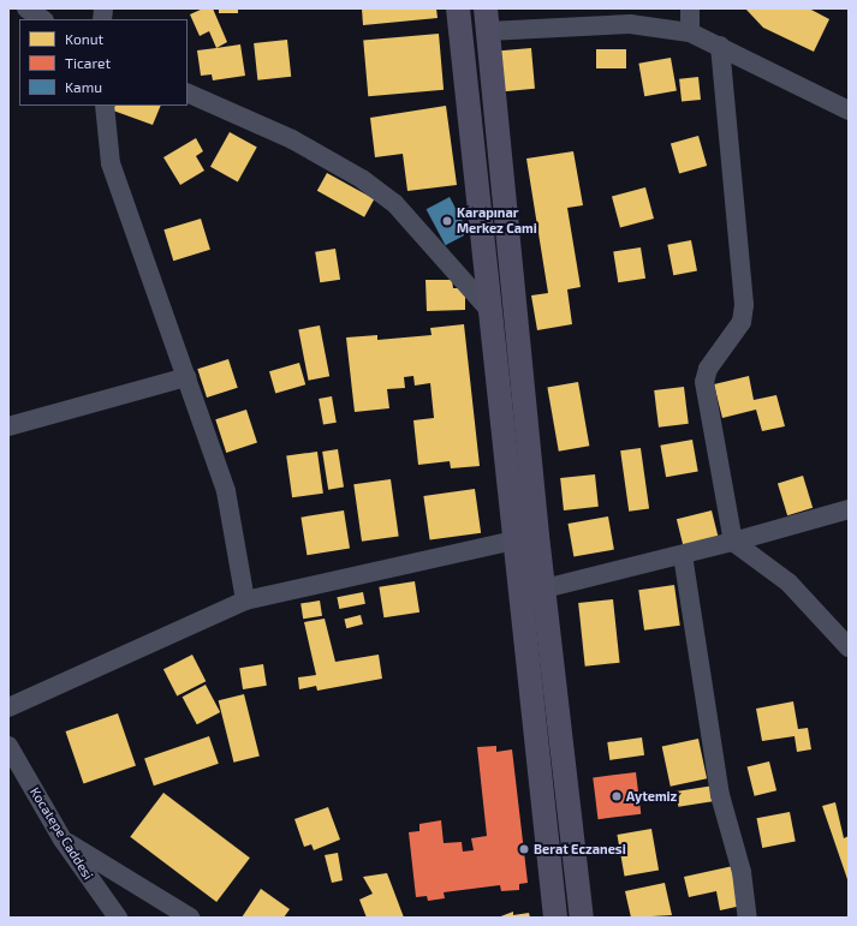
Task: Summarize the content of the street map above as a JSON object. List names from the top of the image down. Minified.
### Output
{"streets":{"street":["Kocatepe Caddesi"]},"places":["Karapınar Merkez Cami","Aytemiz","Berat Eczanesi"],"legend":["Konut","Ticaret","Kamu"]}
